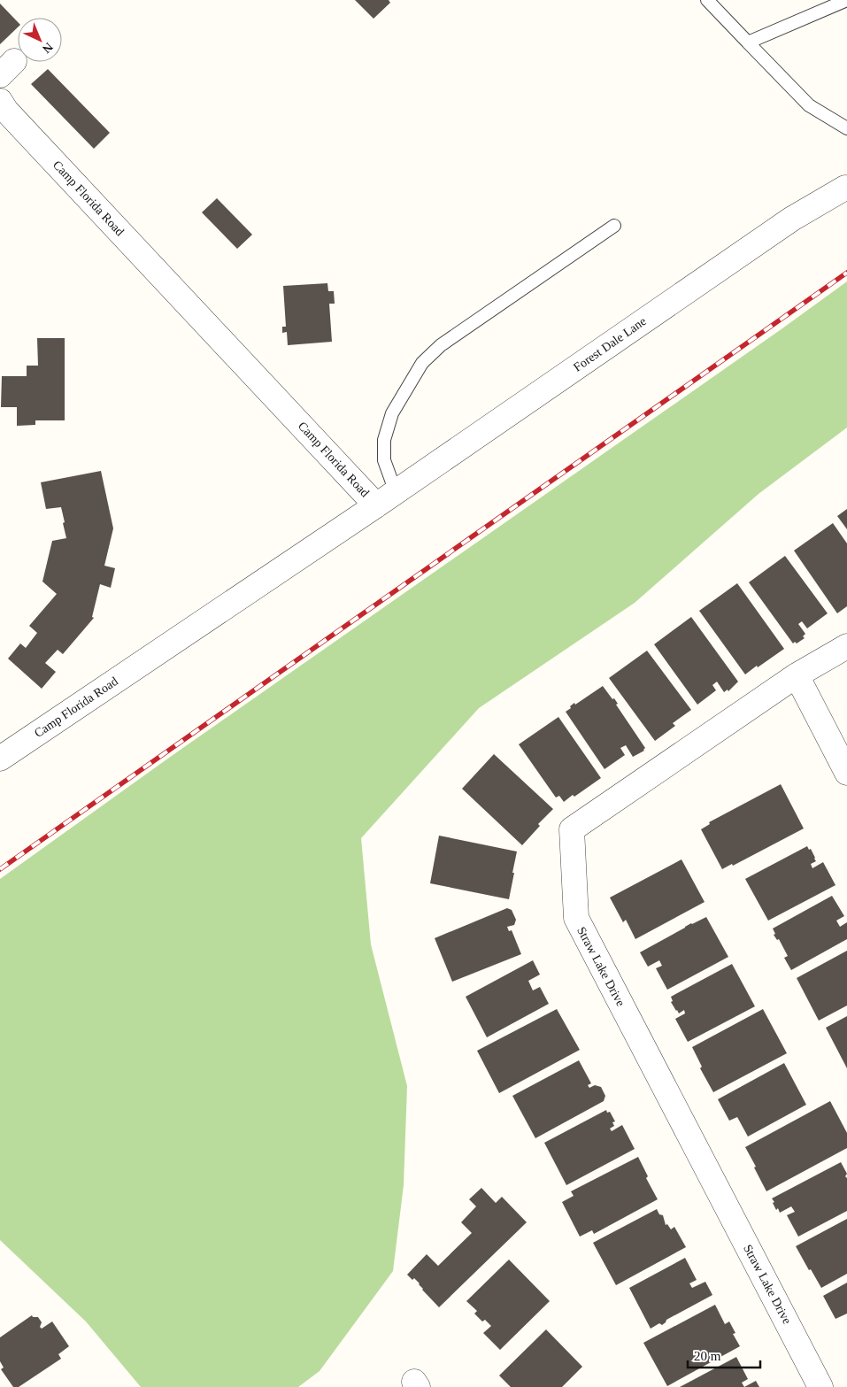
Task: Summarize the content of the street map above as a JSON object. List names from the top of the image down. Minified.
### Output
{"streets":{"street":["Camp Florida Road","Forest Dale Lane","Straw Lake Drive"]},"crossings":[["Camp Florida Road","Forest Dale Lane"]],"scale_bar":"20 m","north":"bottom right"}
